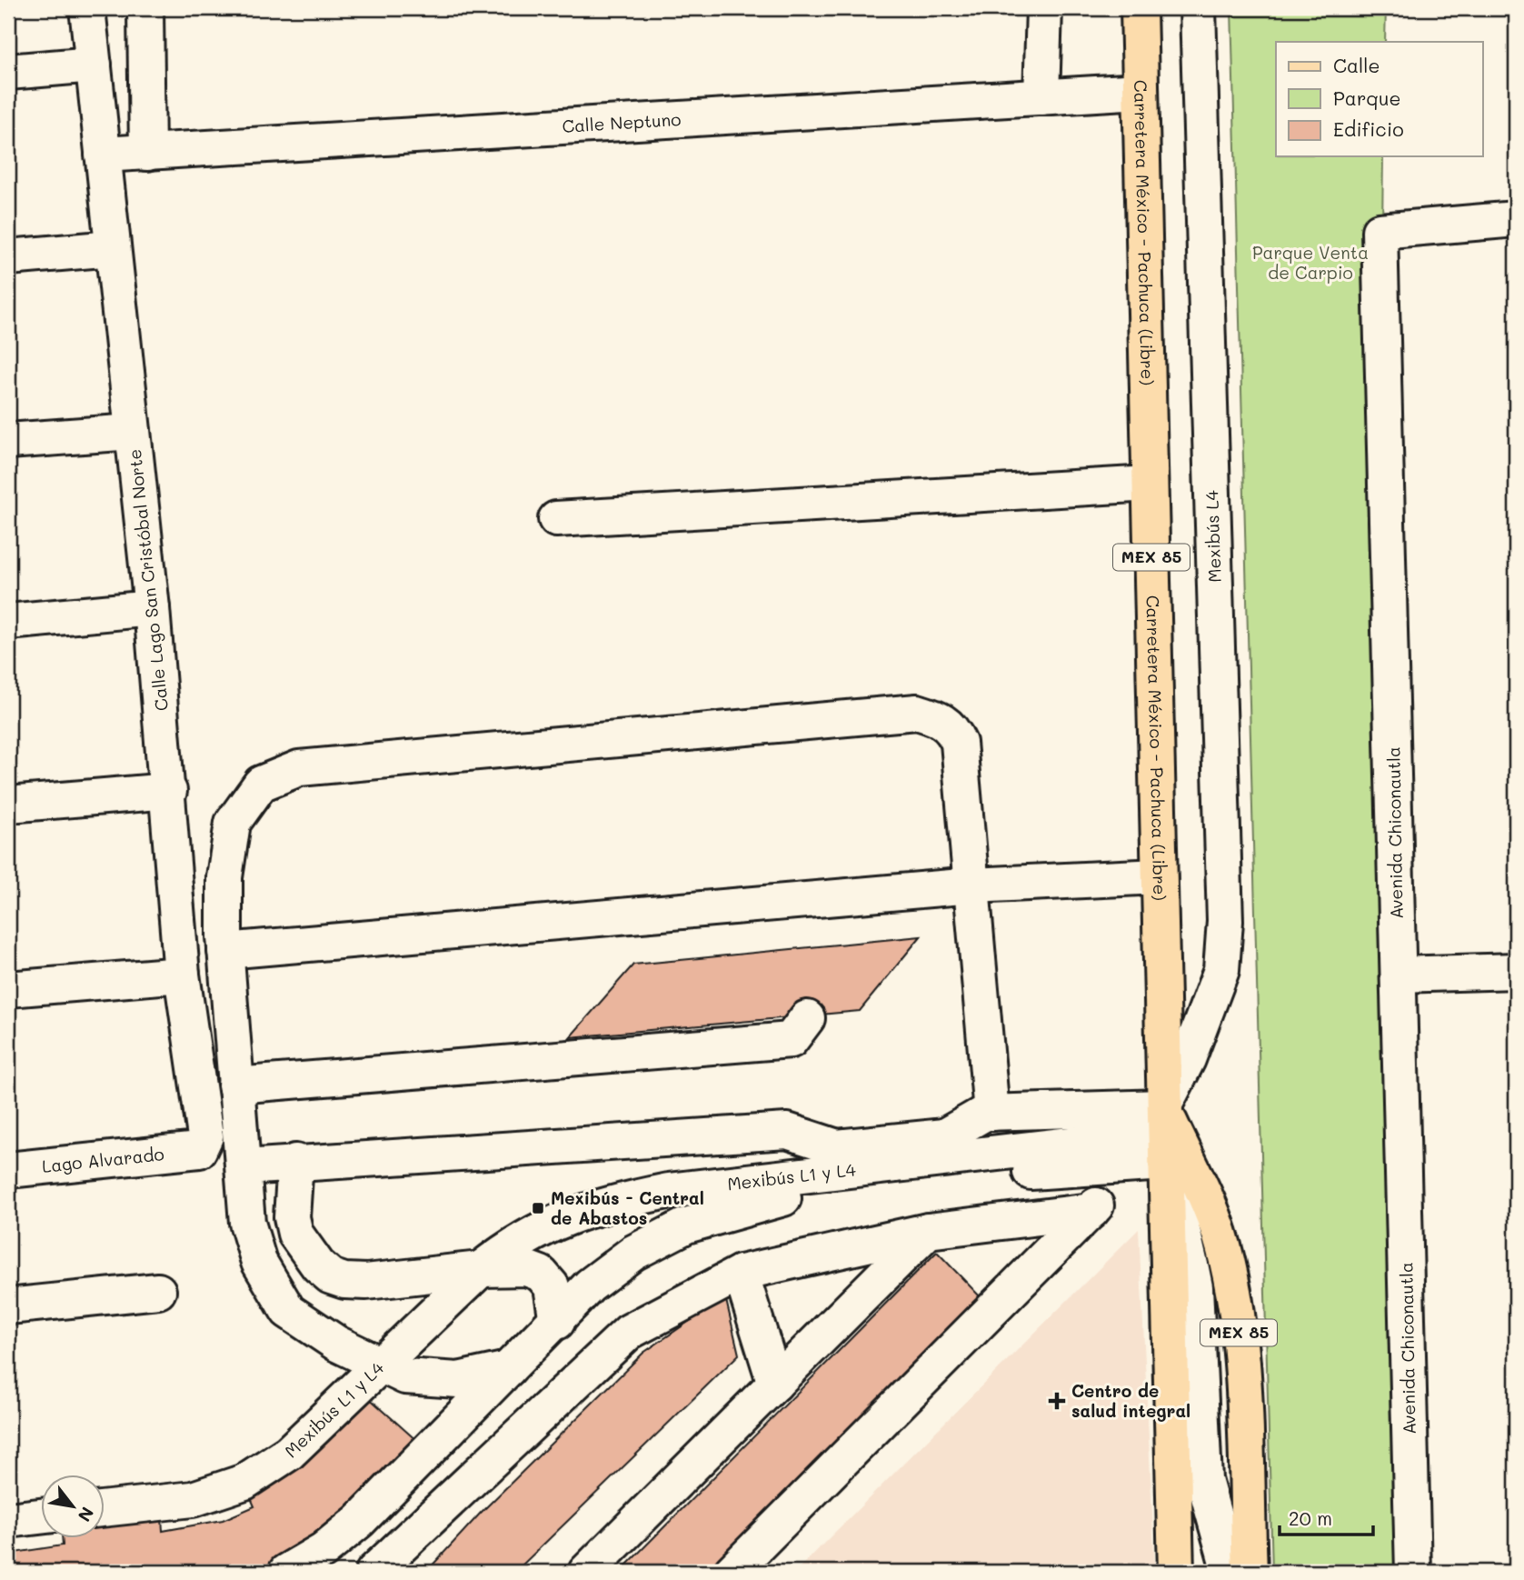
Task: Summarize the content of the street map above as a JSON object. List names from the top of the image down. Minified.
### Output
{"streets":{"main road":["Carretera México - Pachuca (Libre)","MEX 85"],"street":["Calle Neptuno","Mexibús L4","Calle Lago San Cristóbal Norte","Avenida Chiconautla","Lago Alvarado","Mexibús L1 y L4"]},"crossings":[["Calle Neptuno","Carretera México - Pachuca (Libre)"],["Calle Neptuno","Calle Lago San Cristóbal Norte"],["Carretera México - Pachuca (Libre)","Mexibús L4"],["Carretera México - Pachuca (Libre)","Mexibús L1 y L4"],["Mexibús L4","Mexibús L1 y L4"],["Calle Lago San Cristóbal Norte","Lago Alvarado"]],"parks":["Parque Venta de Carpio"],"places":{"transit":["Mexibús - Central de Abastos"],"health":["Centro de salud integral"]},"legend":["Calle","Parque","Edificio"],"scale_bar":"20 m","north":"bottom right"}
